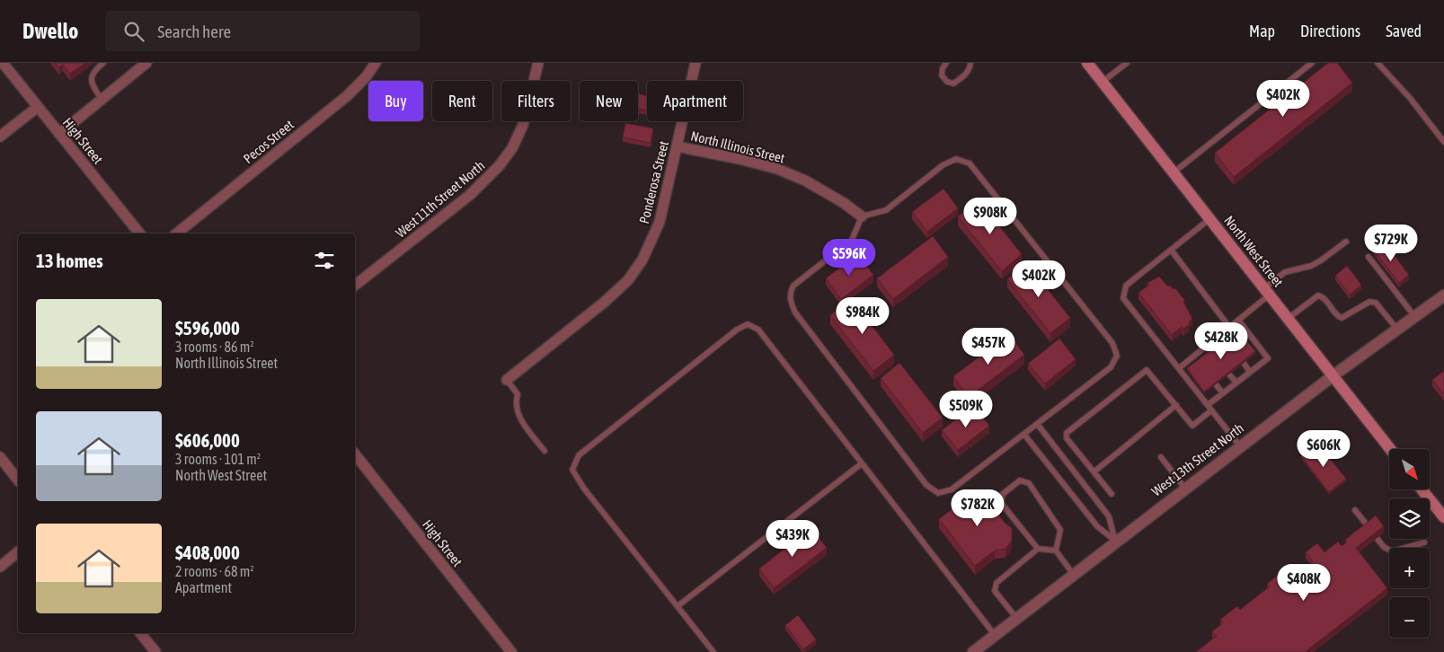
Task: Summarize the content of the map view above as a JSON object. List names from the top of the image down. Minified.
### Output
{"streets":{"main road":["North West Street"],"street":["High Street","Pecos Street","North Illinois Street","Ponderosa Street","West 11th Street North","West 13th Street North"]},"crossings":[["North Illinois Street","Ponderosa Street"],["North West Street","West 13th Street North"]],"north":"bottom right","page":{"header":"Dwello","search":"Search here","nav":["Map","Directions","Saved"],"price":["$402K","$908K","$729K","$596K","$402K","$984K","$428K","$457K","$509K","$606K","$782K","$439K","$408K"],"chip":["Buy","Rent","Filters","New","Apartment"],"heading":"13 homes","list":[{"name":"$596,000","note":"3 rooms · 86 m² · North Illinois Street"},{"name":"$606,000","note":"3 rooms · 101 m² · North West Street"},{"name":"$408,000","note":"2 rooms · 68 m² · Apartment"}],"map_buttons":["+","−"]}}
